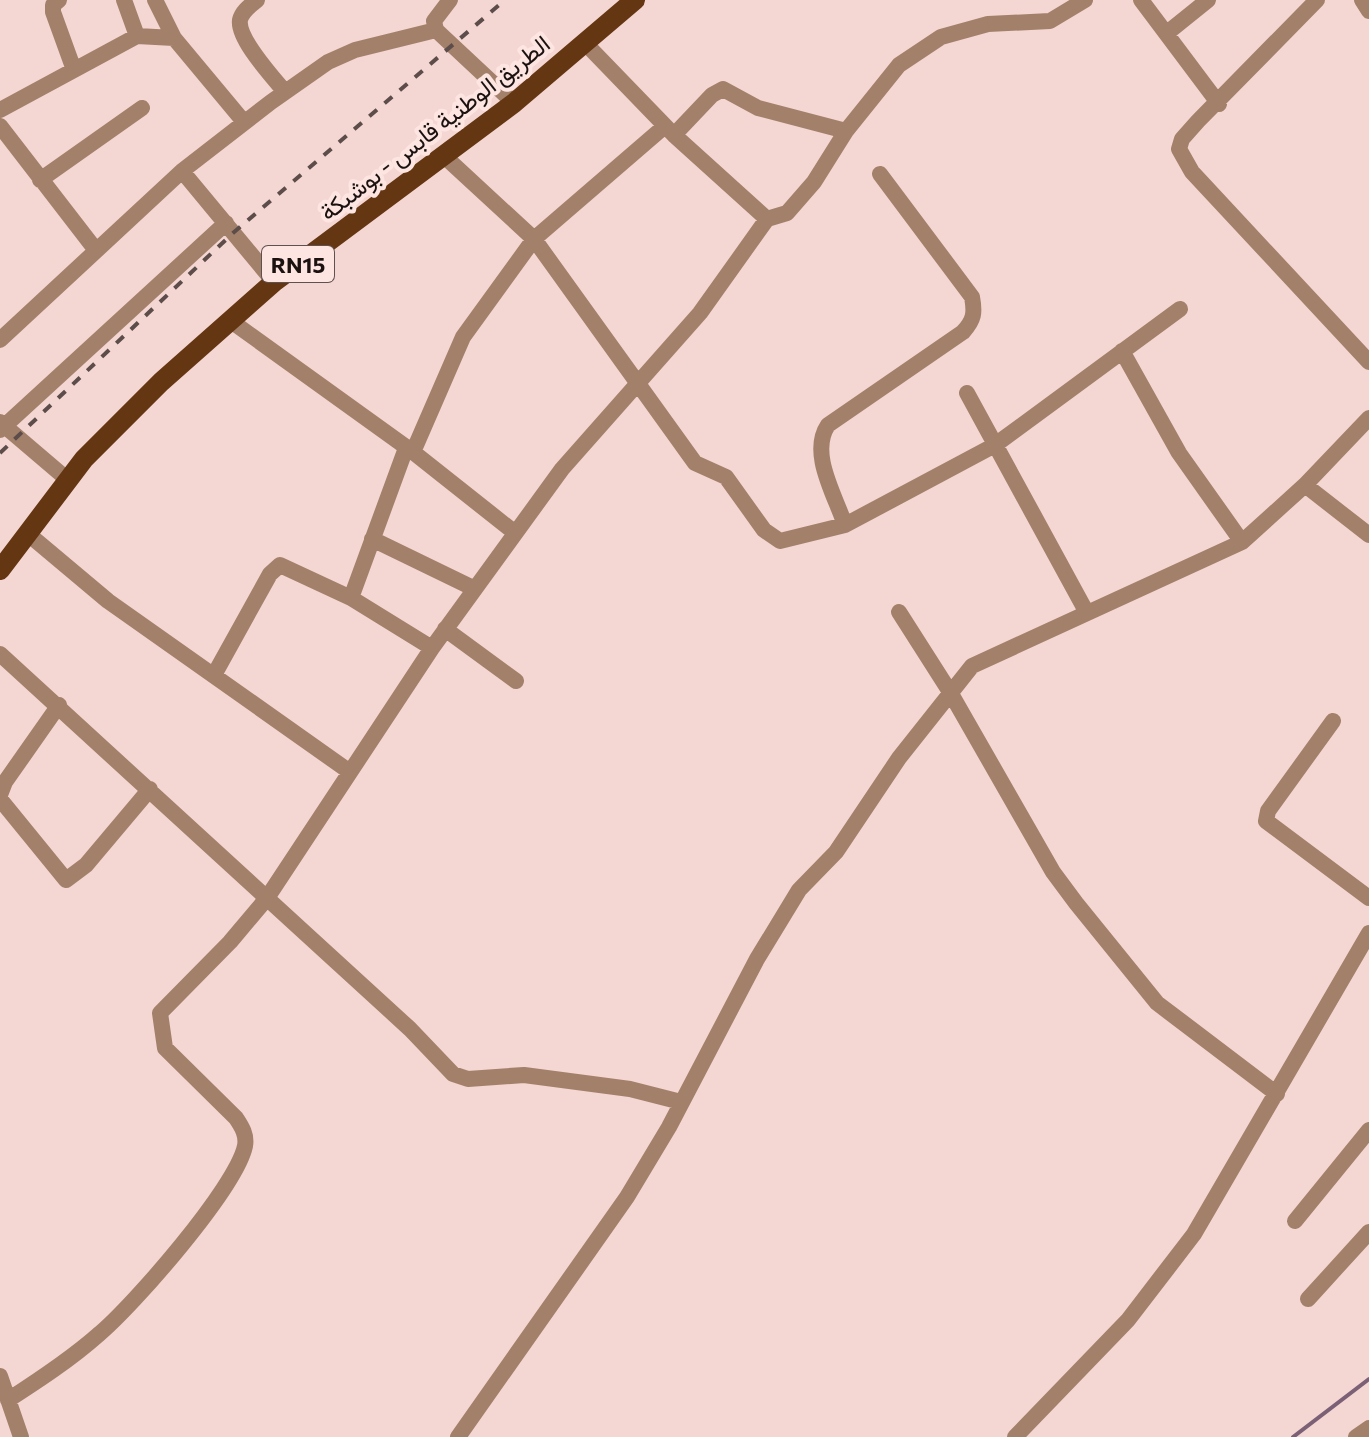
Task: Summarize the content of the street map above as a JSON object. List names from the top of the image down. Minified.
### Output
{"streets":{"main road":["الطريق الوطنية قابس - بوشبكة","RN15"]}}
